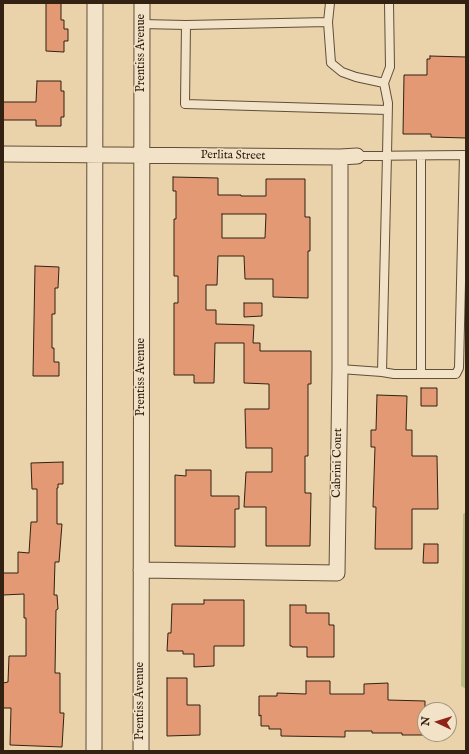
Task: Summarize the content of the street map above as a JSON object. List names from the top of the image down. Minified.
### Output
{"streets":{"street":["Prentiss Avenue","Perlita Street","Cabrini Court"]},"crossings":[["Prentiss Avenue","Perlita Street"],["Prentiss Avenue","Cabrini Court"],["Perlita Street","Cabrini Court"]],"north":"left"}
